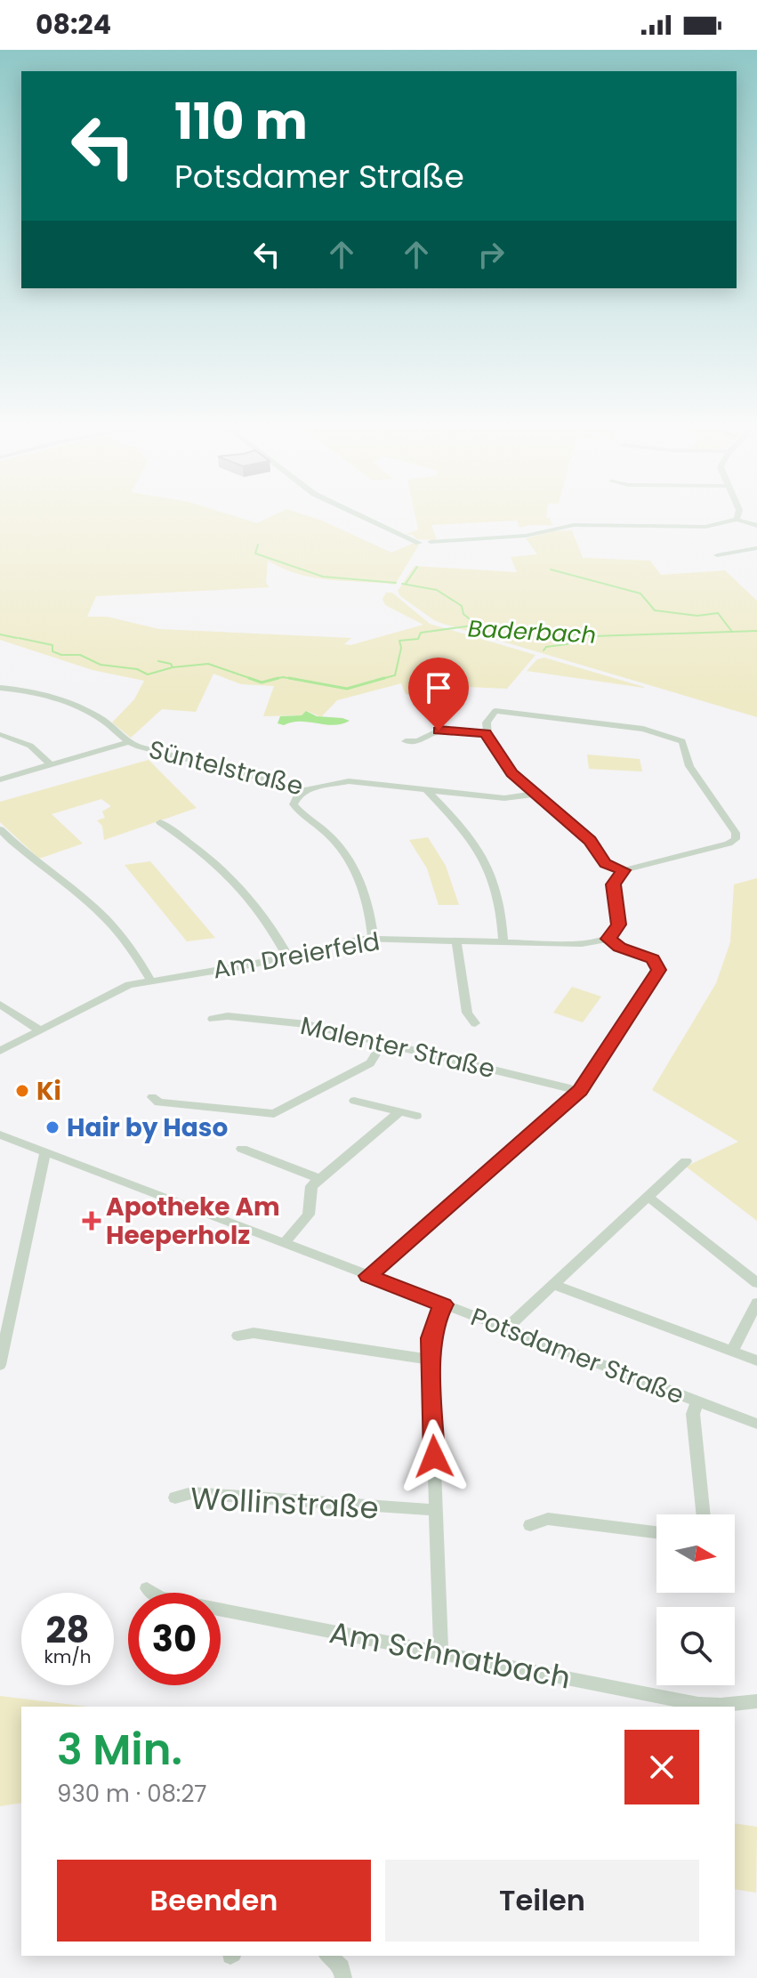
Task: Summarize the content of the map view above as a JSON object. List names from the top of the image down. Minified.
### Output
{"streets":{"street":["Süntelstraße","Am Dreierfeld","Malenter Straße","Potsdamer Straße","Wollinstraße","Am Schnatbach"]},"water":["Baderbach"],"places":{"other":["Ki","Hair by Haso"],"health":["Apotheke Am Heeperholz"]},"north":"right","page":{"status":"08:24","turn":["110 m","Potsdamer Straße"],"speed":"28 km/h","limit":"30","heading":["3 Min.","930 m · 08:27"],"buttons":["Beenden","Teilen"]}}
